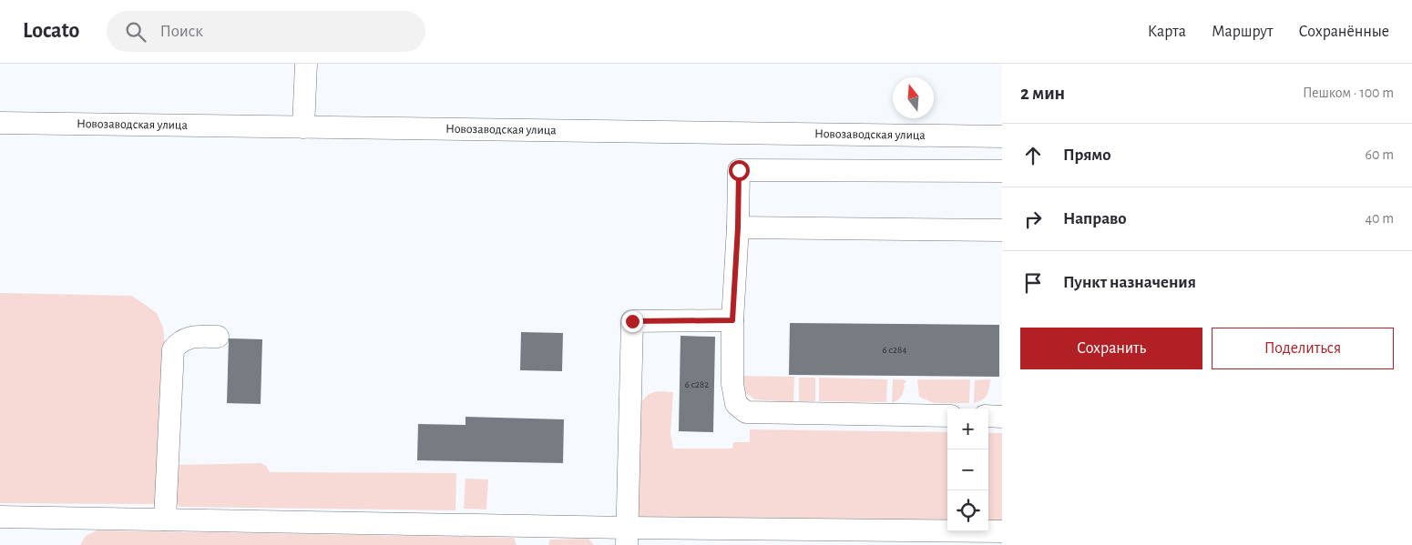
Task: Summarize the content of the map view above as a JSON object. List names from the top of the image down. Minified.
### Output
{"streets":{"street":["Новозаводская улица"]},"house_numbers":["6 с284","6 с282"],"north":"top","page":{"header":"Locato","search":"Поиск","nav":["Карта","Маршрут","Сохранённые"],"heading":["2 мин","Пешком · 100 m"],"list":[["Прямо","60 m"],["Направо","40 m"],"Пункт назначения"],"buttons":["Сохранить","Поделиться"],"map_buttons":["+","−"]}}
